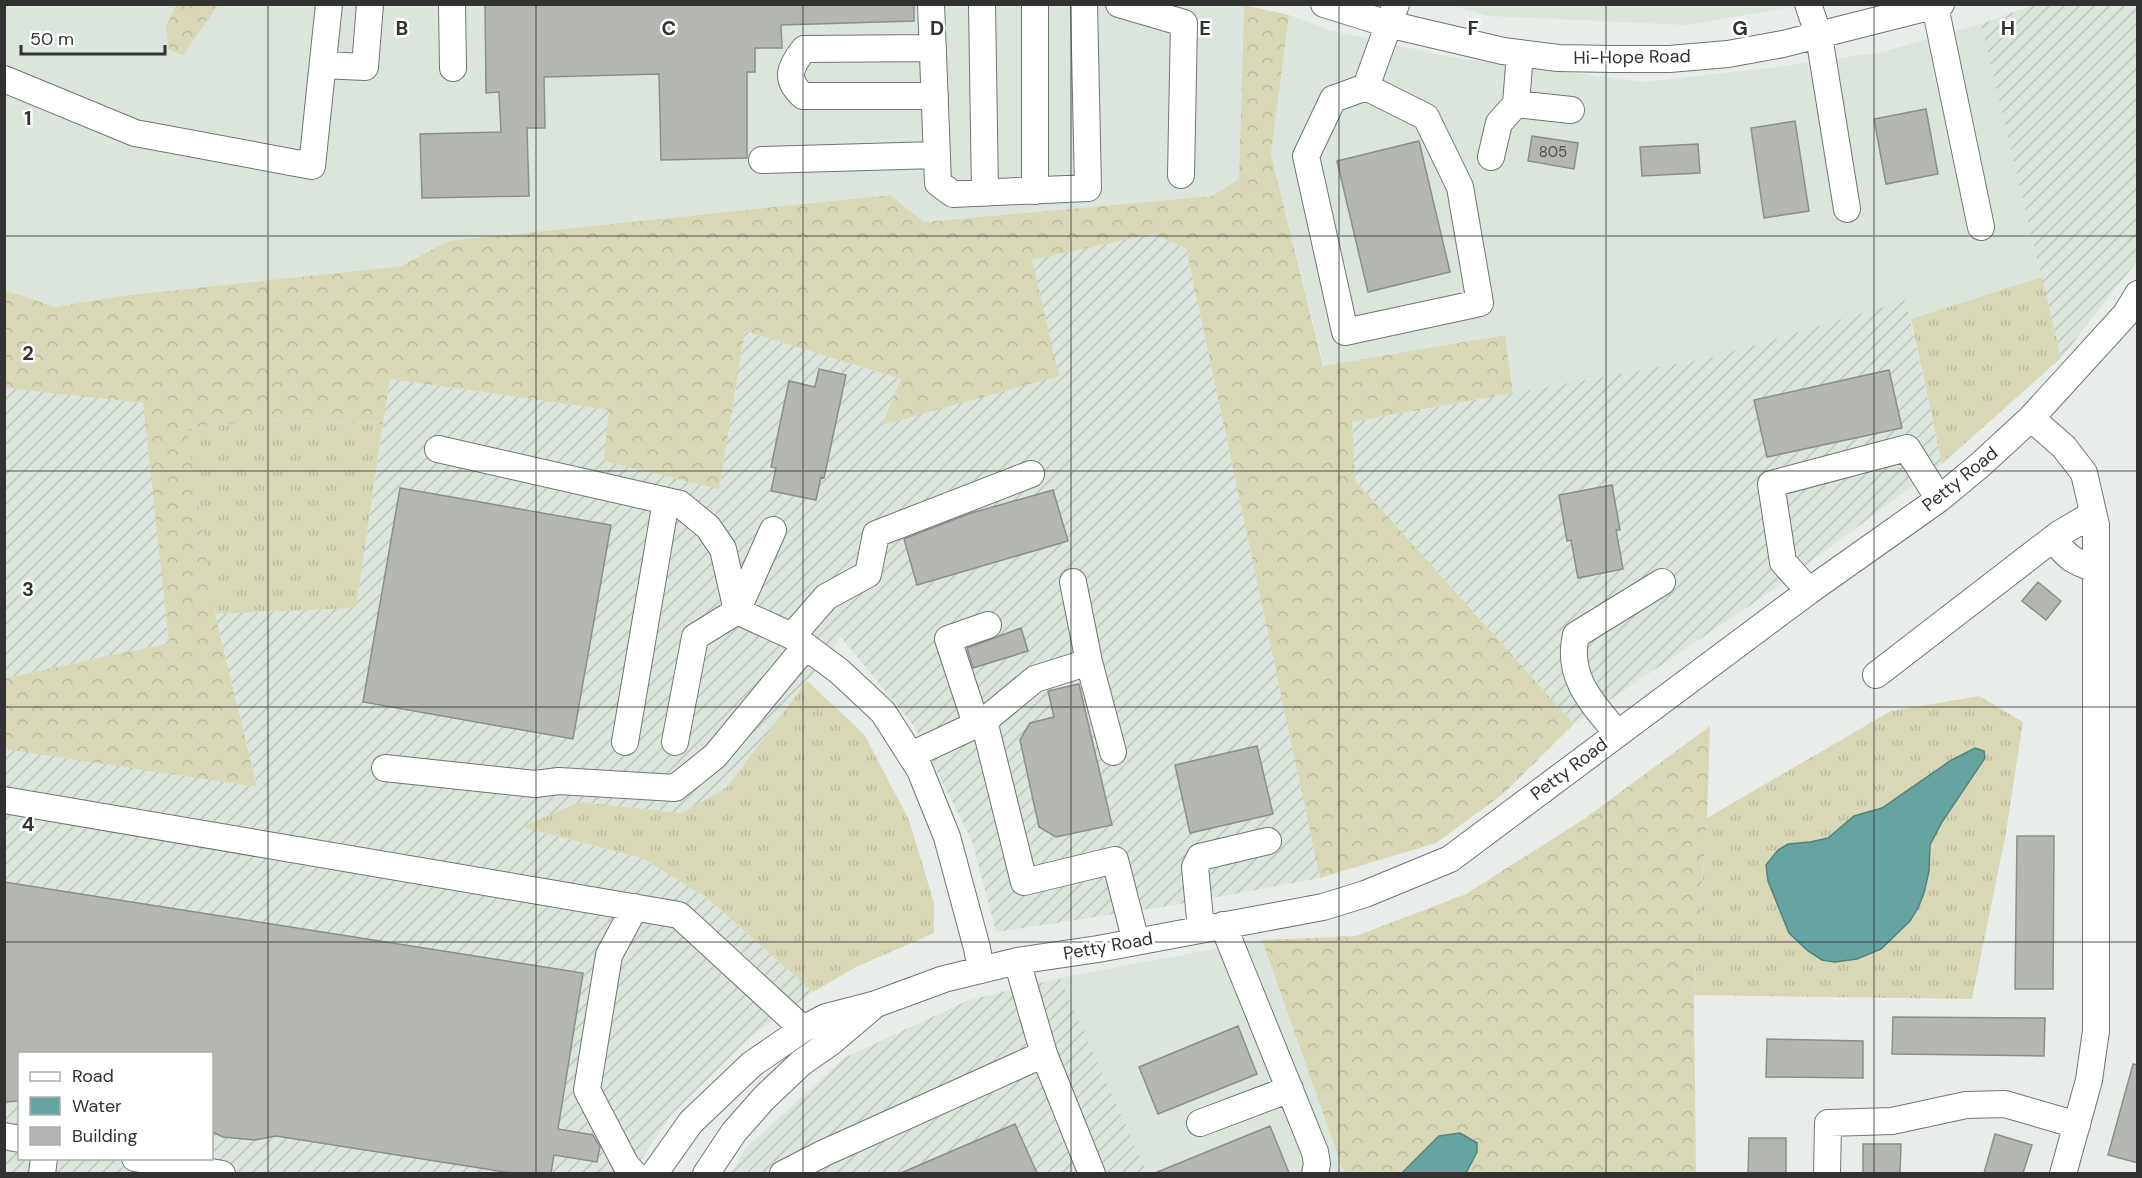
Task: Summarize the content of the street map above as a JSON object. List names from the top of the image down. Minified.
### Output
{"streets":{"street":["Hi-Hope Road","Petty Road"]},"house_numbers":["805"],"legend":["Road","Water","Building"],"scale_bar":"50 m","grid":{"columns":["B","C","D","E","F","G","H"],"rows":["1","2","3","4"]}}
